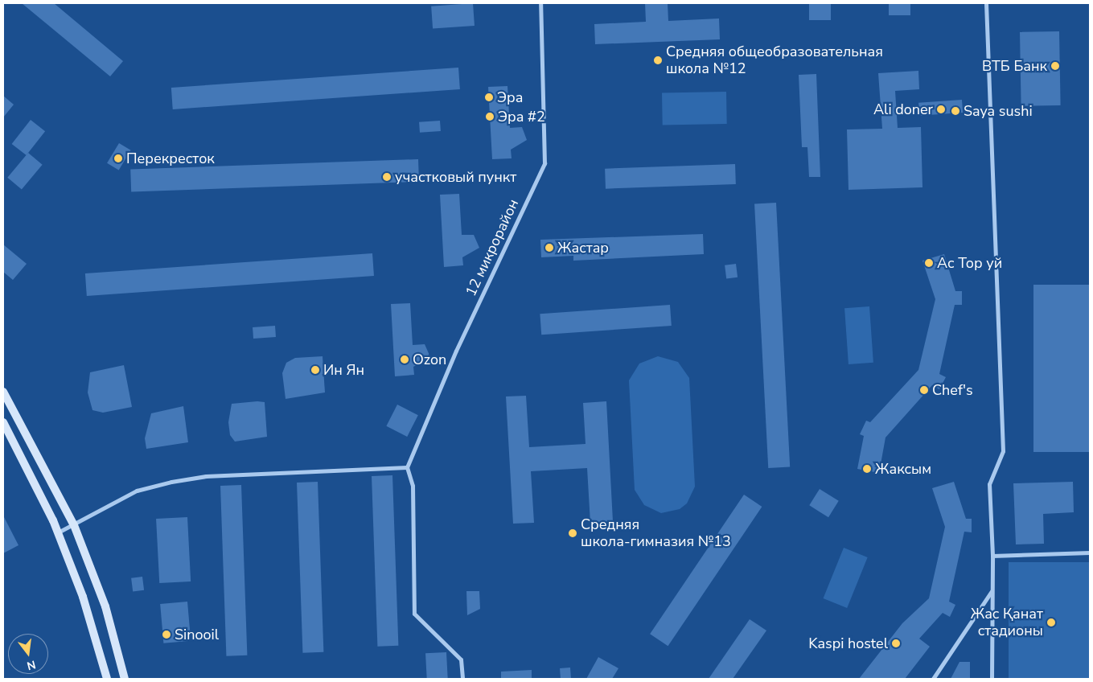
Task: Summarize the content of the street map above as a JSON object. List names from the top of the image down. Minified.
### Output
{"streets":{"street":["12 микрорайон"]},"places":["Средняя общеобразовательная школа №12","ВТБ Банк","Эра","Ali doner","Saya sushi","Эра #2","Перекресток","участковый пункт","Жастар","Ас Тор уй","Ozon","Ин Ян","Chef's","Жаксым","Средняя школа-гимназия №13","Жас Қанат стадионы","Sinooil","Kaspi hostel"],"north":"bottom"}
